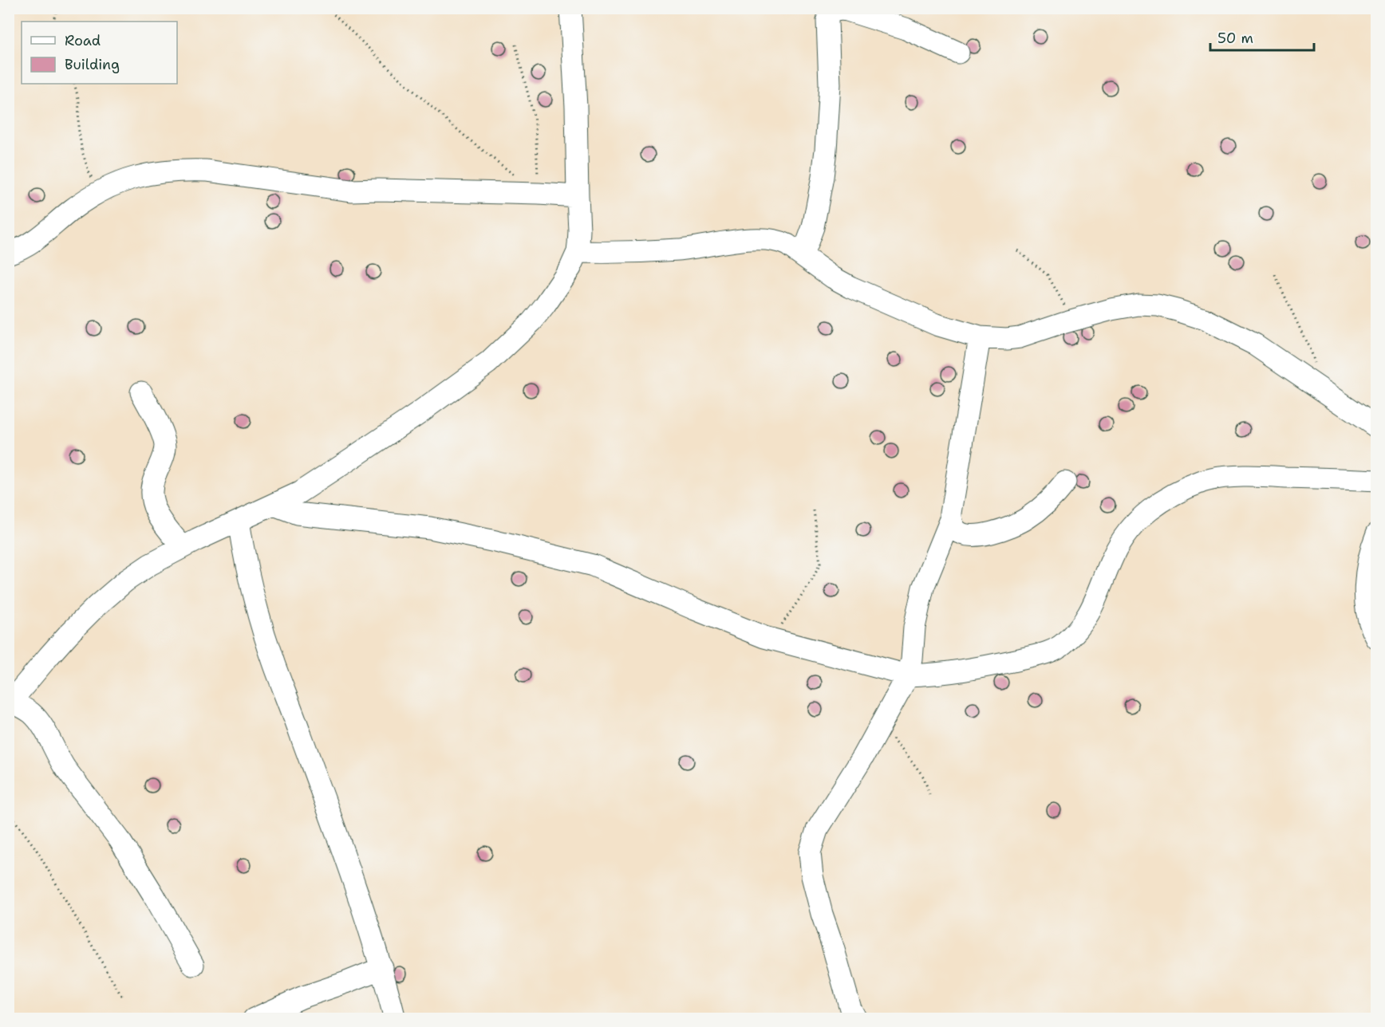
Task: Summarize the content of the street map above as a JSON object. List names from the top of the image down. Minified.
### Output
{"legend":["Road","Building"],"scale_bar":"50 m"}
